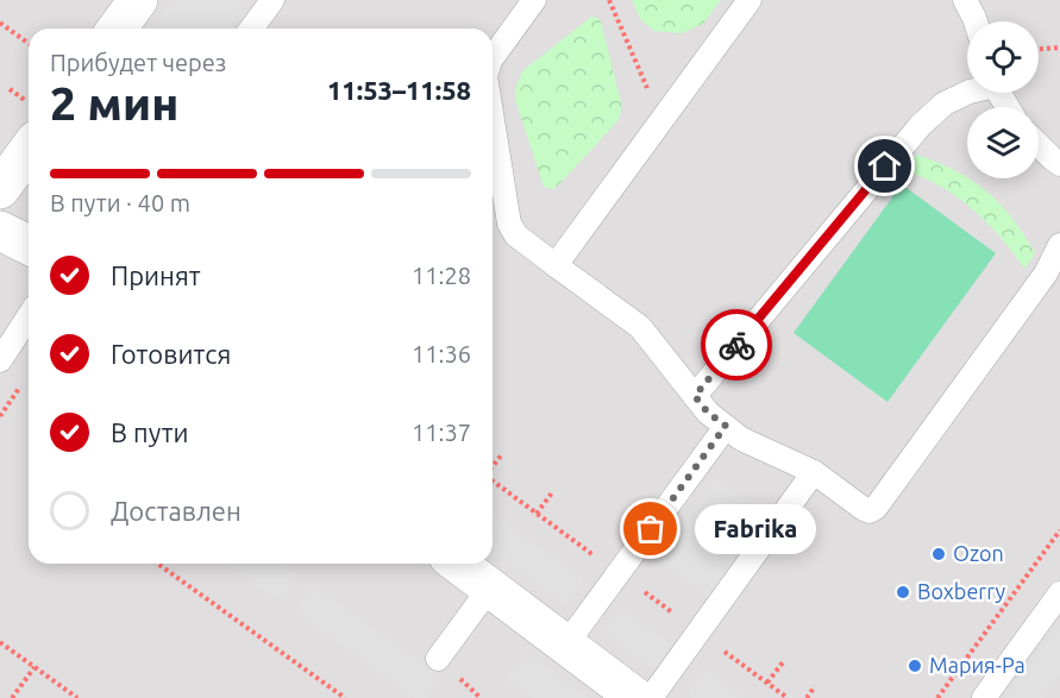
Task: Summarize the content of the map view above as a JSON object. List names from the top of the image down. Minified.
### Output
{"places":["Fabrika","Ozon","Boxberry","Мария-Ра"],"page":{"heading":["2 мин","Прибудет через","11:53–11:58"],"bar":"В пути · 40 m","list":[["Принят","11:28"],["Готовится","11:36"],["В пути","11:37"],"Доставлен"],"bubble":"Fabrika"}}
